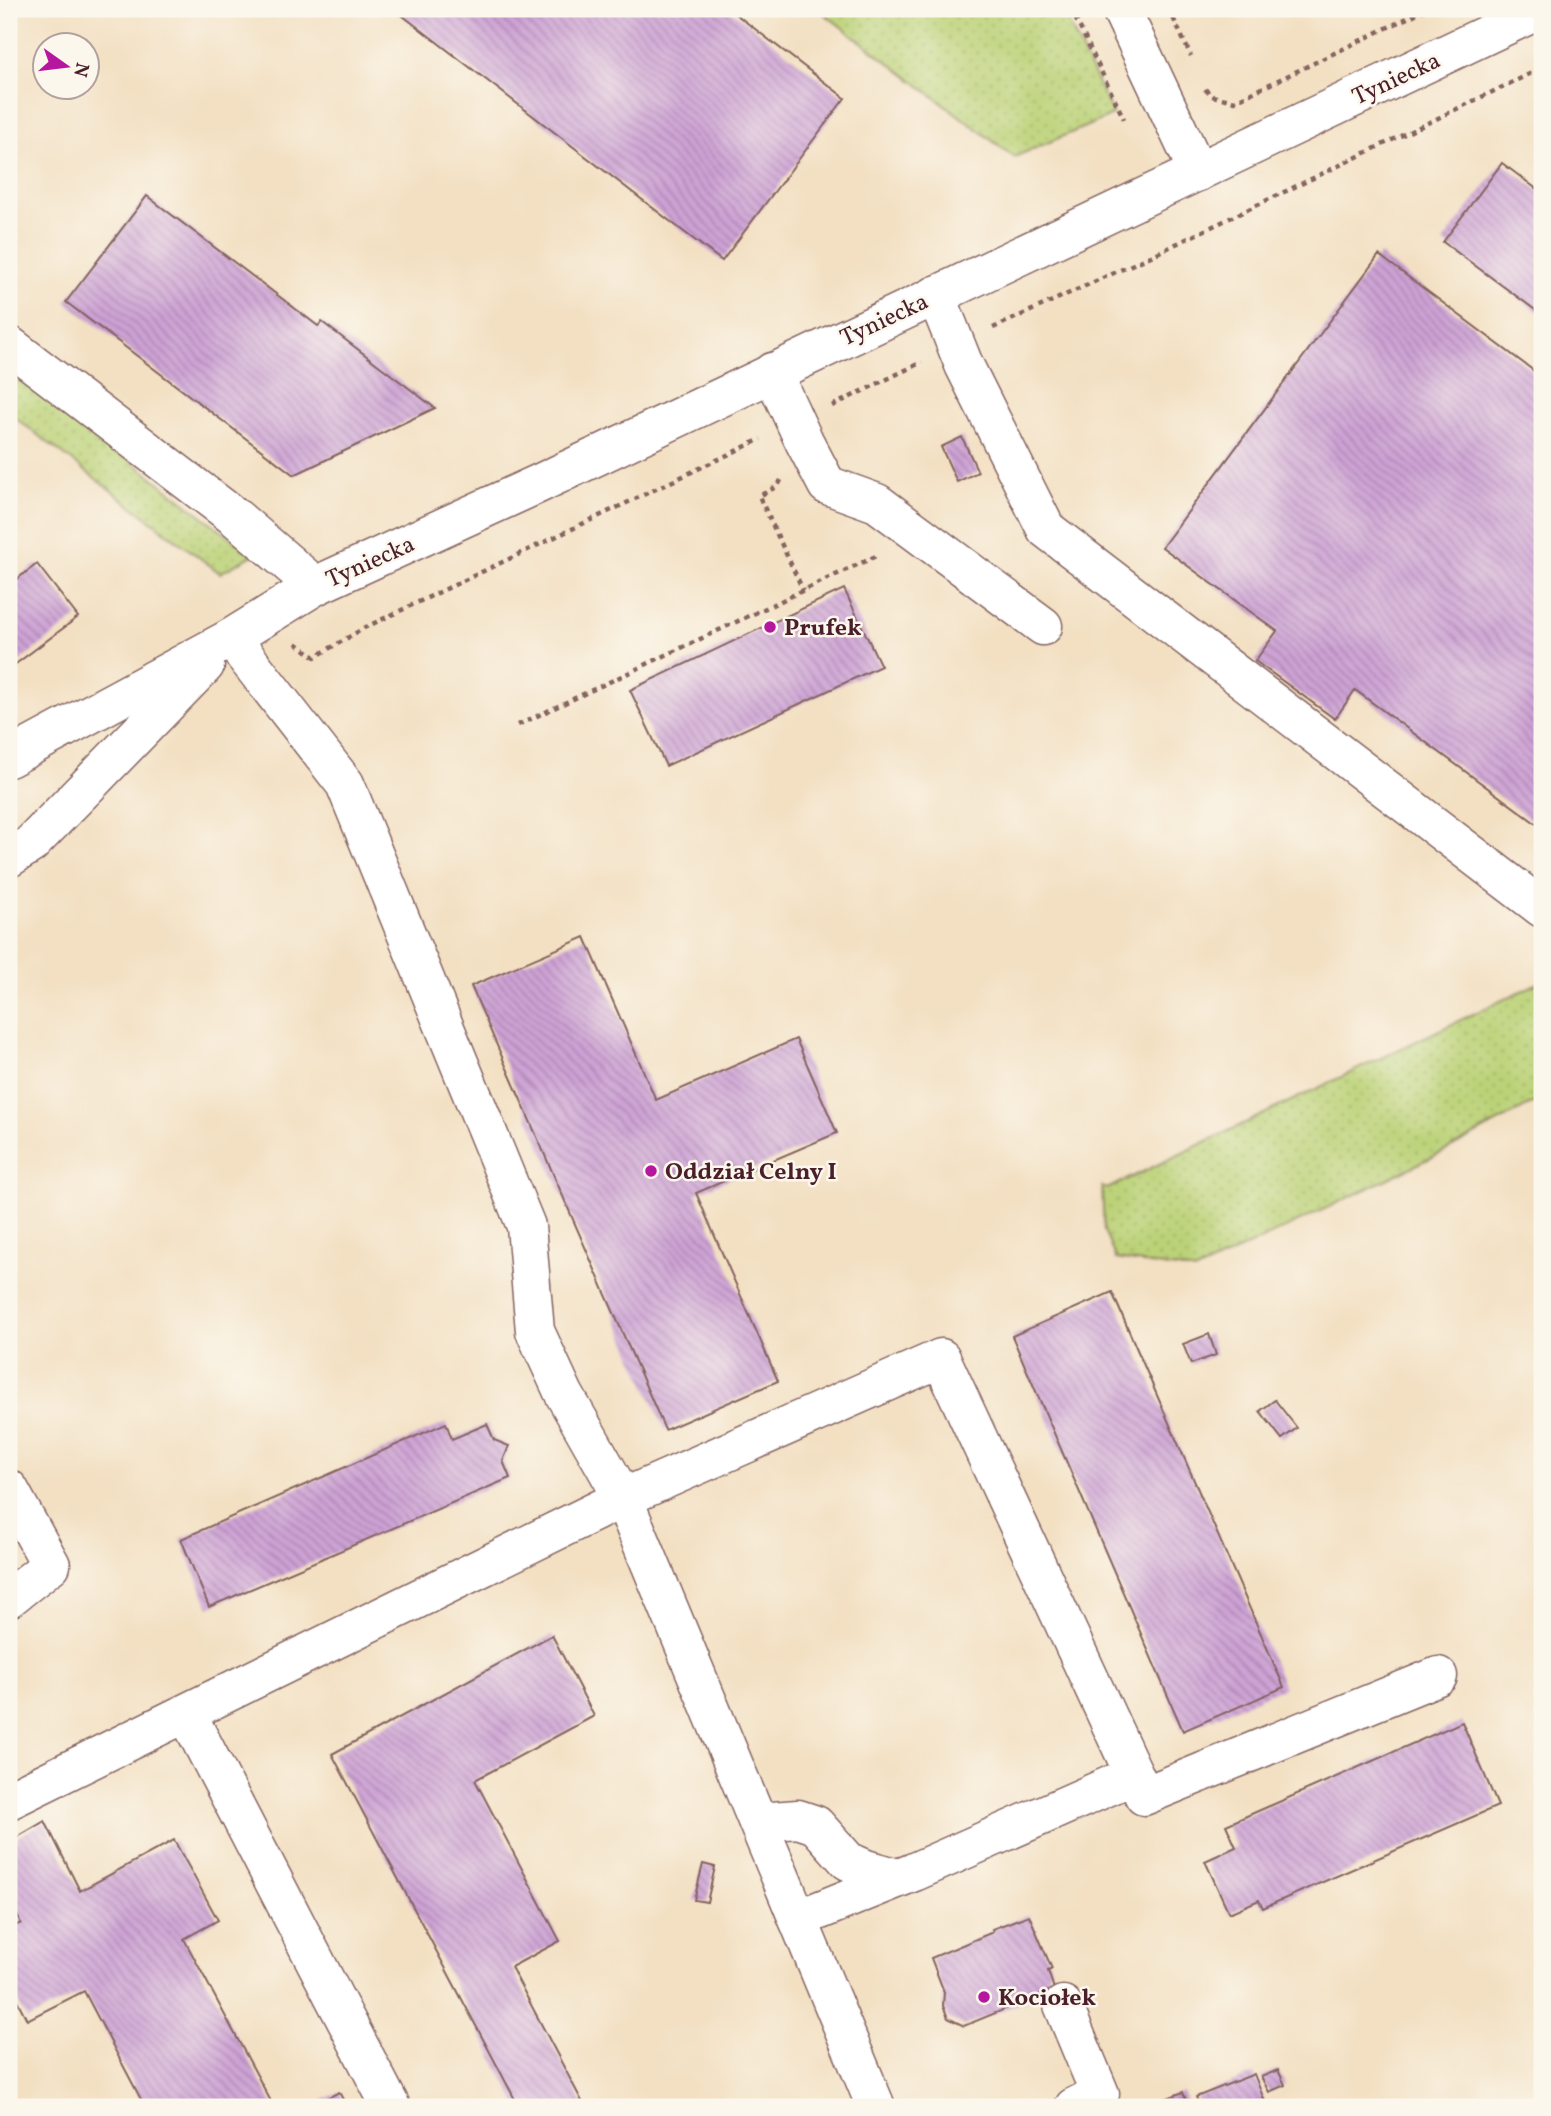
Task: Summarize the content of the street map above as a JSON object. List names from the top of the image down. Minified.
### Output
{"streets":{"street":["Tyniecka"]},"places":["Prufek","Oddział Celny I","Kociołek"],"north":"right"}
